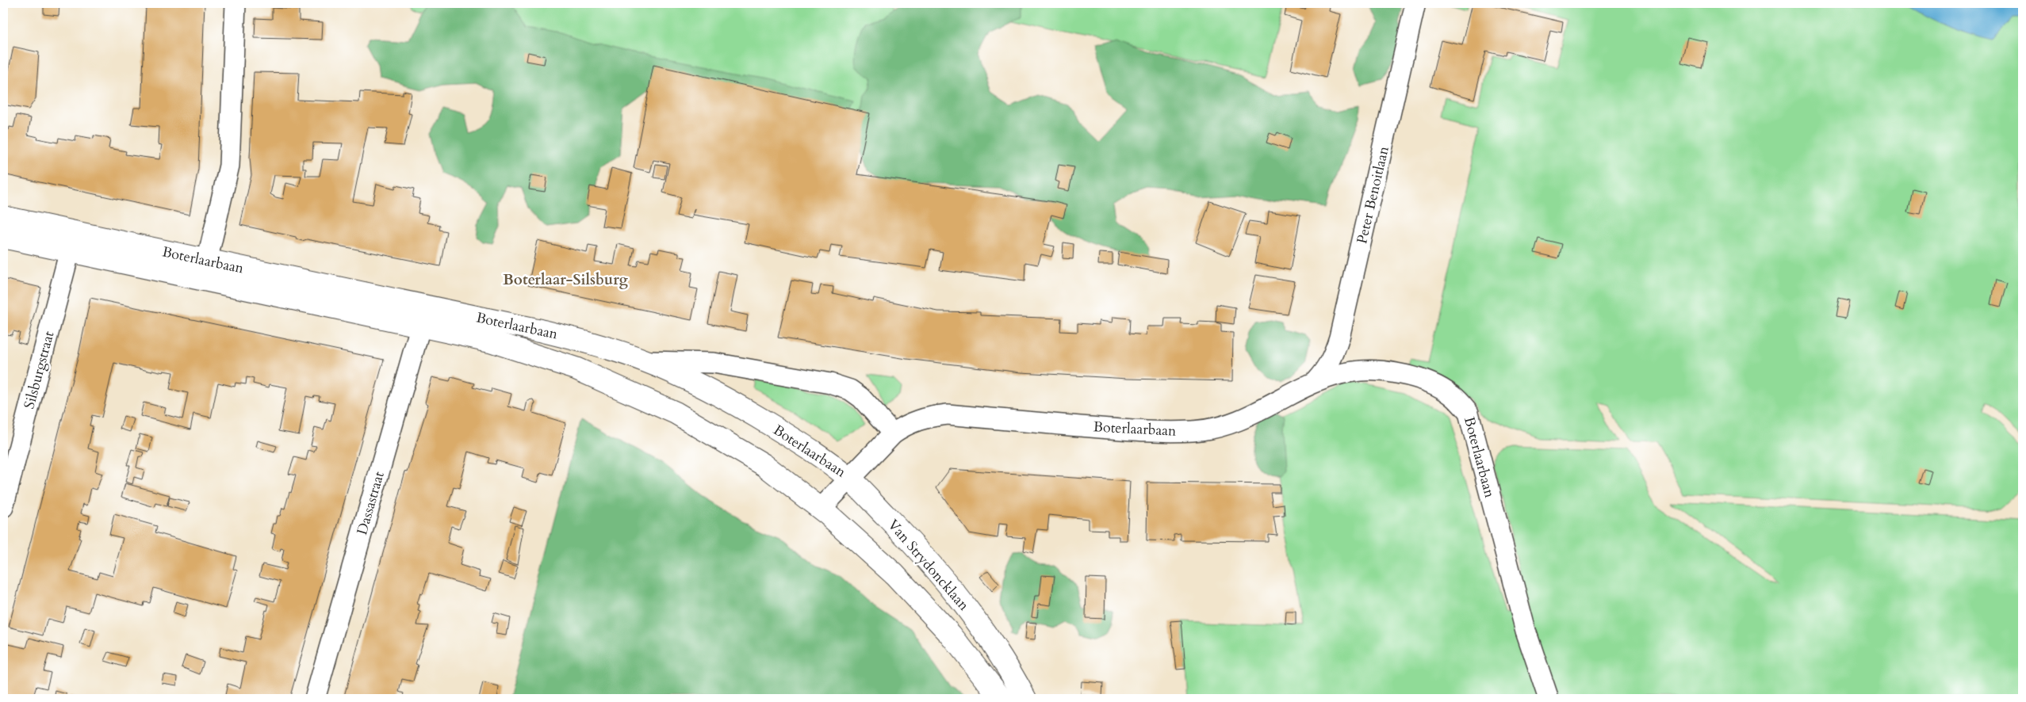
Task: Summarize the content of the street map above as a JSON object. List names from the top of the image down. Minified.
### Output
{"streets":{"main road":["Boterlaarbaan","Van Strydoncklaan"],"street":["Peter Benoitlaan","Silsburgstraat","Dassastraat"]},"crossings":[["Peter Benoitlaan","Boterlaarbaan"],["Boterlaarbaan","Silsburgstraat"],["Boterlaarbaan","Dassastraat"],["Boterlaarbaan","Van Strydoncklaan"]],"districts":["Boterlaar-Silsburg"]}
